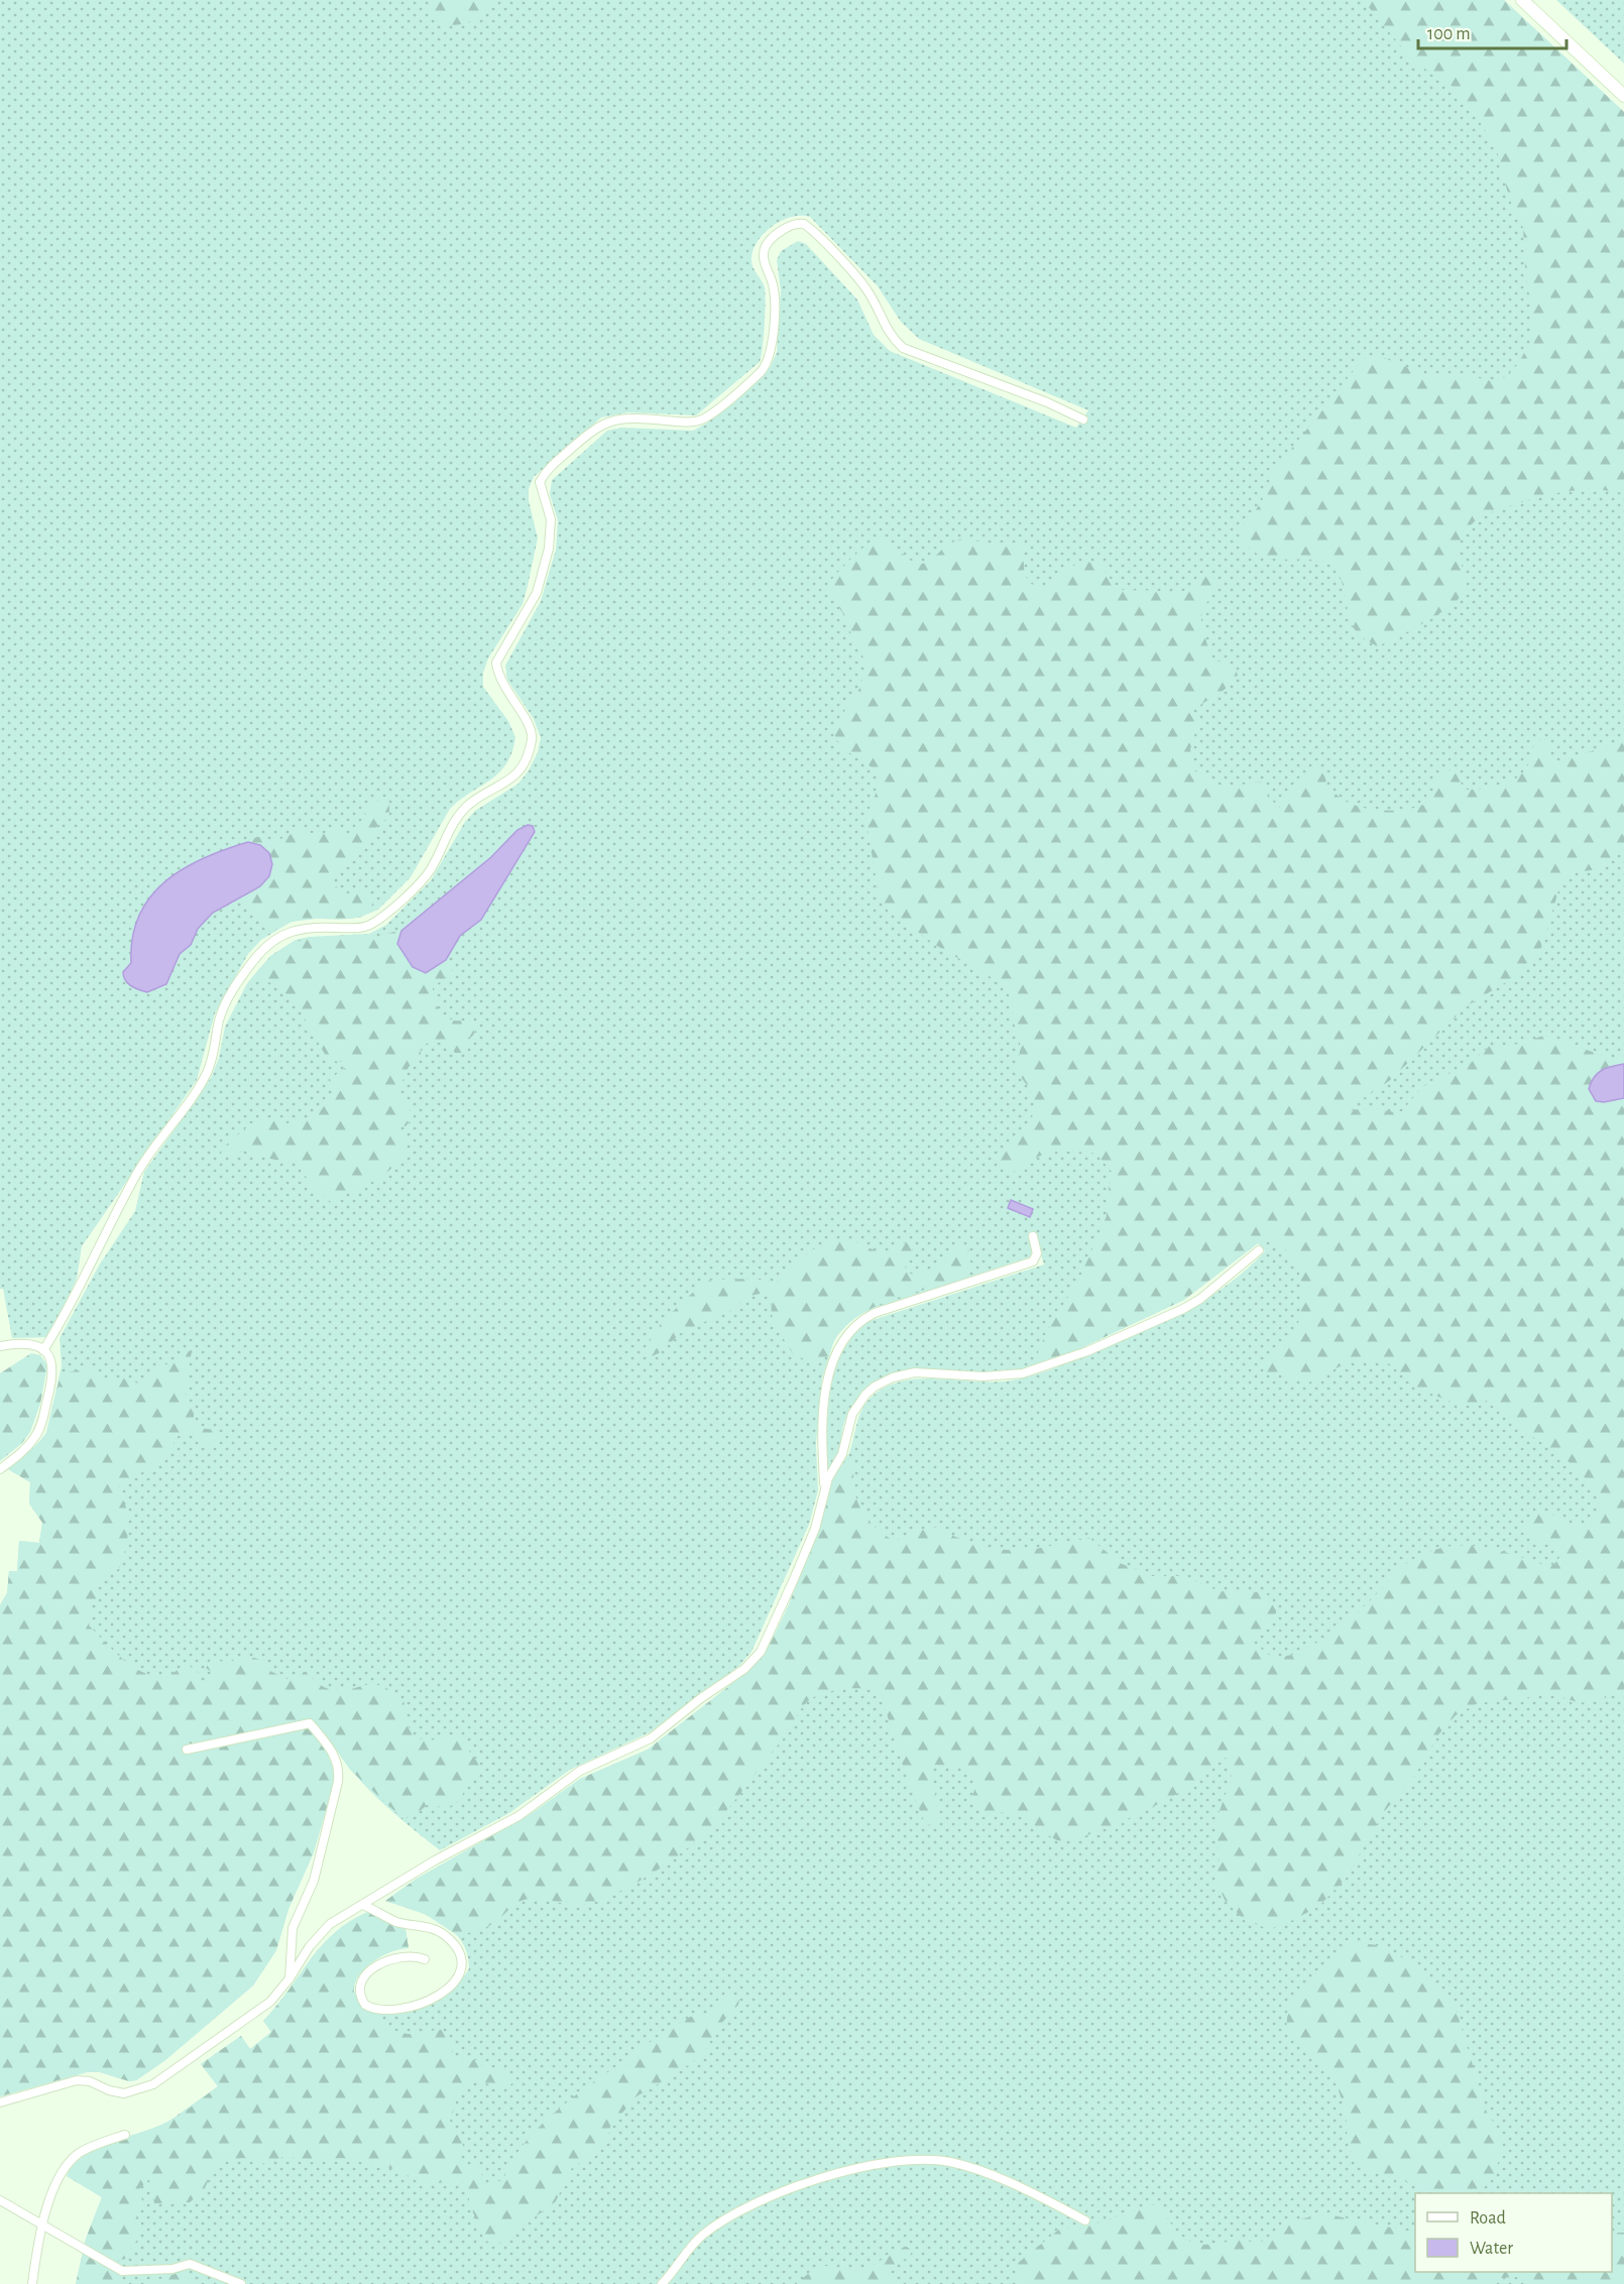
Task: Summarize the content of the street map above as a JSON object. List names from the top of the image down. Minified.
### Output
{"legend":["Road","Water"],"scale_bar":"100 m"}
